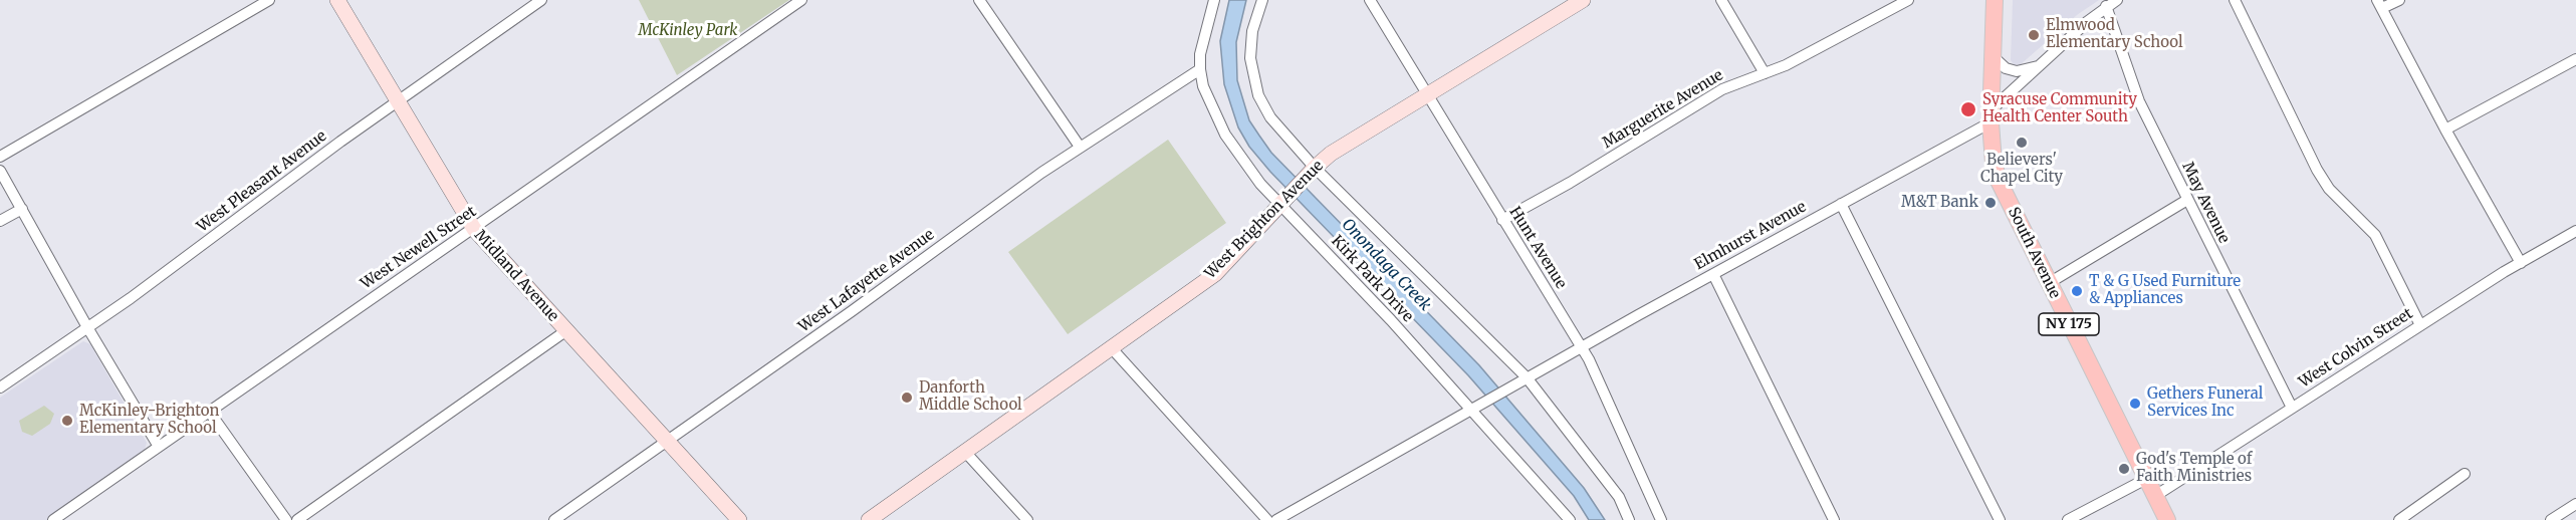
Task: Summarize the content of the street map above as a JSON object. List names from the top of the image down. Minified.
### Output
{"streets":{"main road":["South Avenue","NY 175"],"street":["Marguerite Avenue","West Pleasant Avenue","May Avenue","West Brighton Avenue","Elmhurst Avenue","West Newell Street","Hunt Avenue","Midland Avenue","Kirk Park Drive","West Lafayette Avenue","West Colvin Street"]},"crossings":[["Marguerite Avenue","Hunt Avenue"],["West Pleasant Avenue","Midland Avenue"],["May Avenue","Elmhurst Avenue"],["May Avenue","West Colvin Street"],["West Brighton Avenue","Hunt Avenue"],["West Brighton Avenue","Kirk Park Drive"],["Elmhurst Avenue","Hunt Avenue"],["Elmhurst Avenue","South Avenue"],["Elmhurst Avenue","Kirk Park Drive"],["West Newell Street","Midland Avenue"],["South Avenue","West Colvin Street"],["Midland Avenue","West Lafayette Avenue"],["Kirk Park Drive","West Lafayette Avenue"]],"water":["Onondaga Creek"],"parks":["McKinley Park"],"places":["Elmwood Elementary School","Syracuse Community Health Center South","Believers' Chapel City","M&T Bank","T & G Used Furniture & Appliances","Danforth Middle School","Gethers Funeral Services Inc","McKinley-Brighton Elementary School","God's Temple of Faith Ministries"]}
